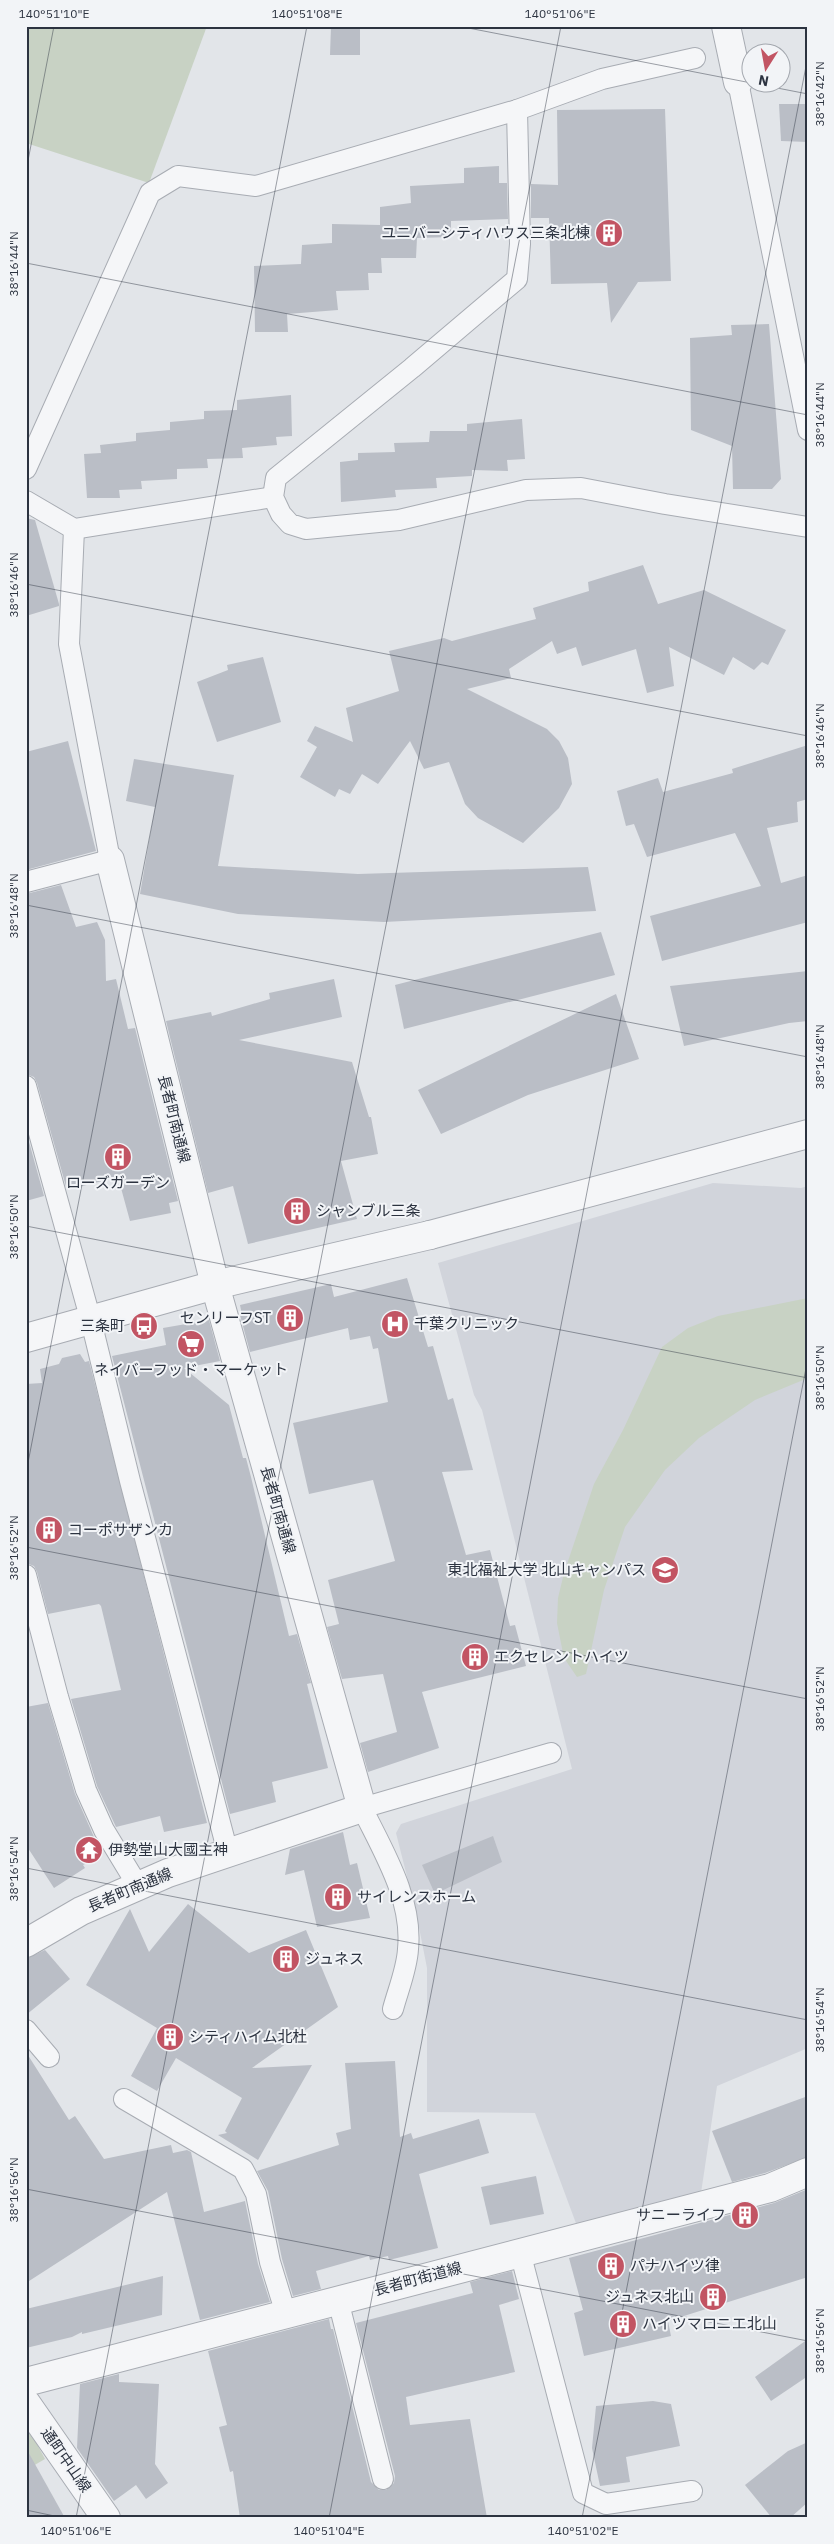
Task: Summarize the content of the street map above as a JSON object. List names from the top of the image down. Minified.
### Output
{"streets":{"street":["長者町南通線","長者町街道線","通町中山線"]},"places":{"building":["ユニバーシティハウス三条北棟","ローズガーデン","シャンブル三条","センリーフST","コーポサザンカ","エクセレントハイツ","サイレンスホーム","ジュネス","シティハイム北杜","サニーライフ","パナハイツ律","ジュネス北山","ハイツマロニエ北山"],"hospital":["千葉クリニック"],"bus stop":["三条町"],"supermarket":["ネイバーフッド・マーケット"],"school or university":["東北福祉大学 北山キャンパス"],"temple":["伊勢堂山大國主神"]},"north":"bottom","coordinates":["140°51'10\"E","140°51'08\"E","140°51'06\"E","38°16'42\"N","38°16'44\"N","38°16'46\"N","38°16'48\"N","38°16'50\"N","38°16'52\"N","38°16'54\"N","38°16'56\"N","140°51'04\"E","140°51'02\"E"]}
